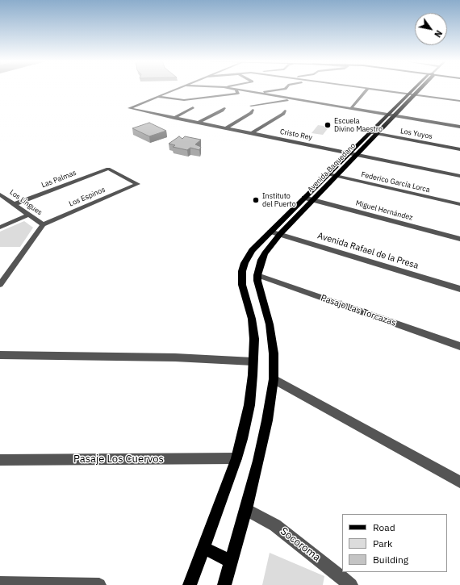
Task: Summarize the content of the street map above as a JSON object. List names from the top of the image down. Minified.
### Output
{"streets":{"main road":["Avenida Baquedano"],"street":["Los Yuyos","Cristo Rey","Las Palmas","Federico García Lorca","Los Espinos","Los Lingues","Miguel Hernández","Avenida Rafael de la Presa","Pasaje Las Torcazas","Pasaje Los Cuervos","Socoroma"]},"crossings":[["Los Yuyos","Avenida Baquedano"],["Cristo Rey","Avenida Baquedano"],["Avenida Baquedano","Federico García Lorca"],["Avenida Baquedano","Miguel Hernández"],["Avenida Baquedano","Avenida Rafael de la Presa"],["Avenida Baquedano","Pasaje Las Torcazas"],["Avenida Baquedano","Pasaje Los Cuervos"],["Avenida Baquedano","Socoroma"],["Las Palmas","Los Espinos"],["Las Palmas","Los Lingues"],["Los Espinos","Los Lingues"]],"places":["Escuela Divino Maestro","Instituto del Puerto"],"legend":["Road","Park","Building"],"north":"bottom right"}
